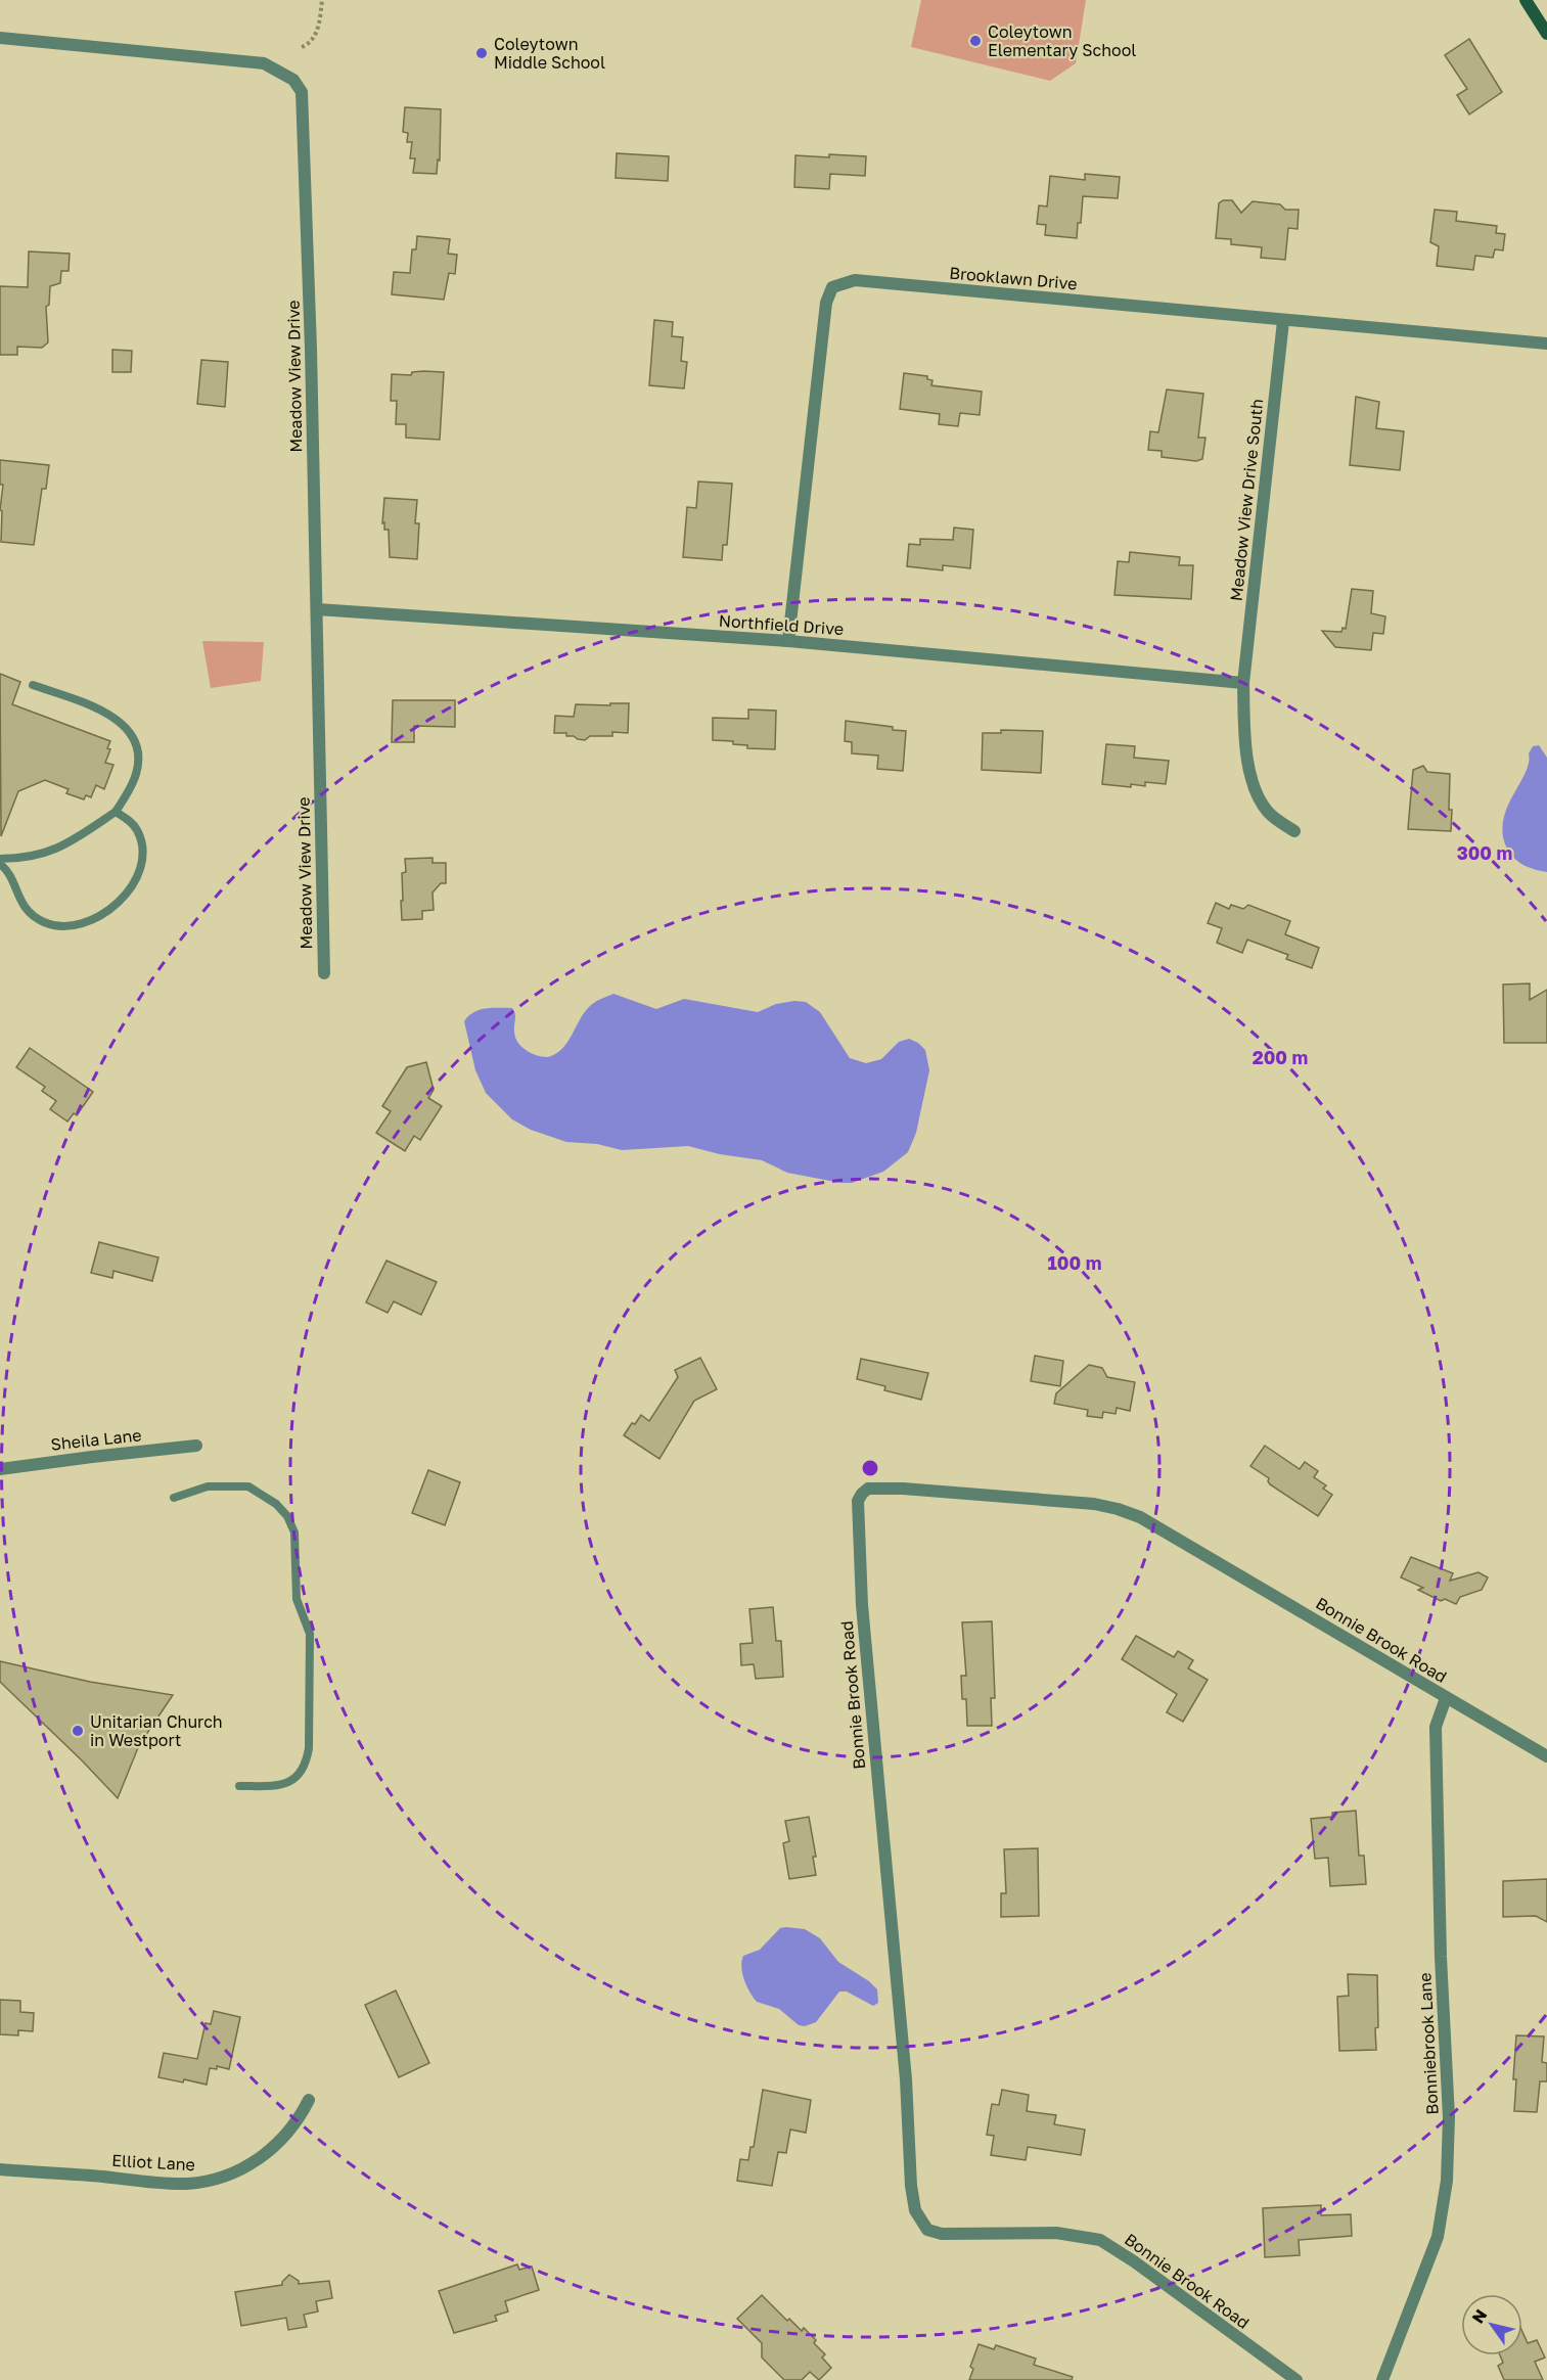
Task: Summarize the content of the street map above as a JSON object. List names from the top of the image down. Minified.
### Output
{"streets":{"street":["Brooklawn Drive","Meadow View Drive","Meadow View Drive South","Northfield Drive","Sheila Lane","Bonnie Brook Road","Bonniebrook Lane","Elliot Lane"]},"crossings":[["Brooklawn Drive","Meadow View Drive South"],["Brooklawn Drive","Northfield Drive"],["Meadow View Drive","Northfield Drive"],["Meadow View Drive South","Northfield Drive"],["Bonnie Brook Road","Bonniebrook Lane"]],"places":["Coleytown Elementary School","Coleytown Middle School","Unitarian Church in Westport"],"north":"top left","rings":["300 m","200 m","100 m"]}
